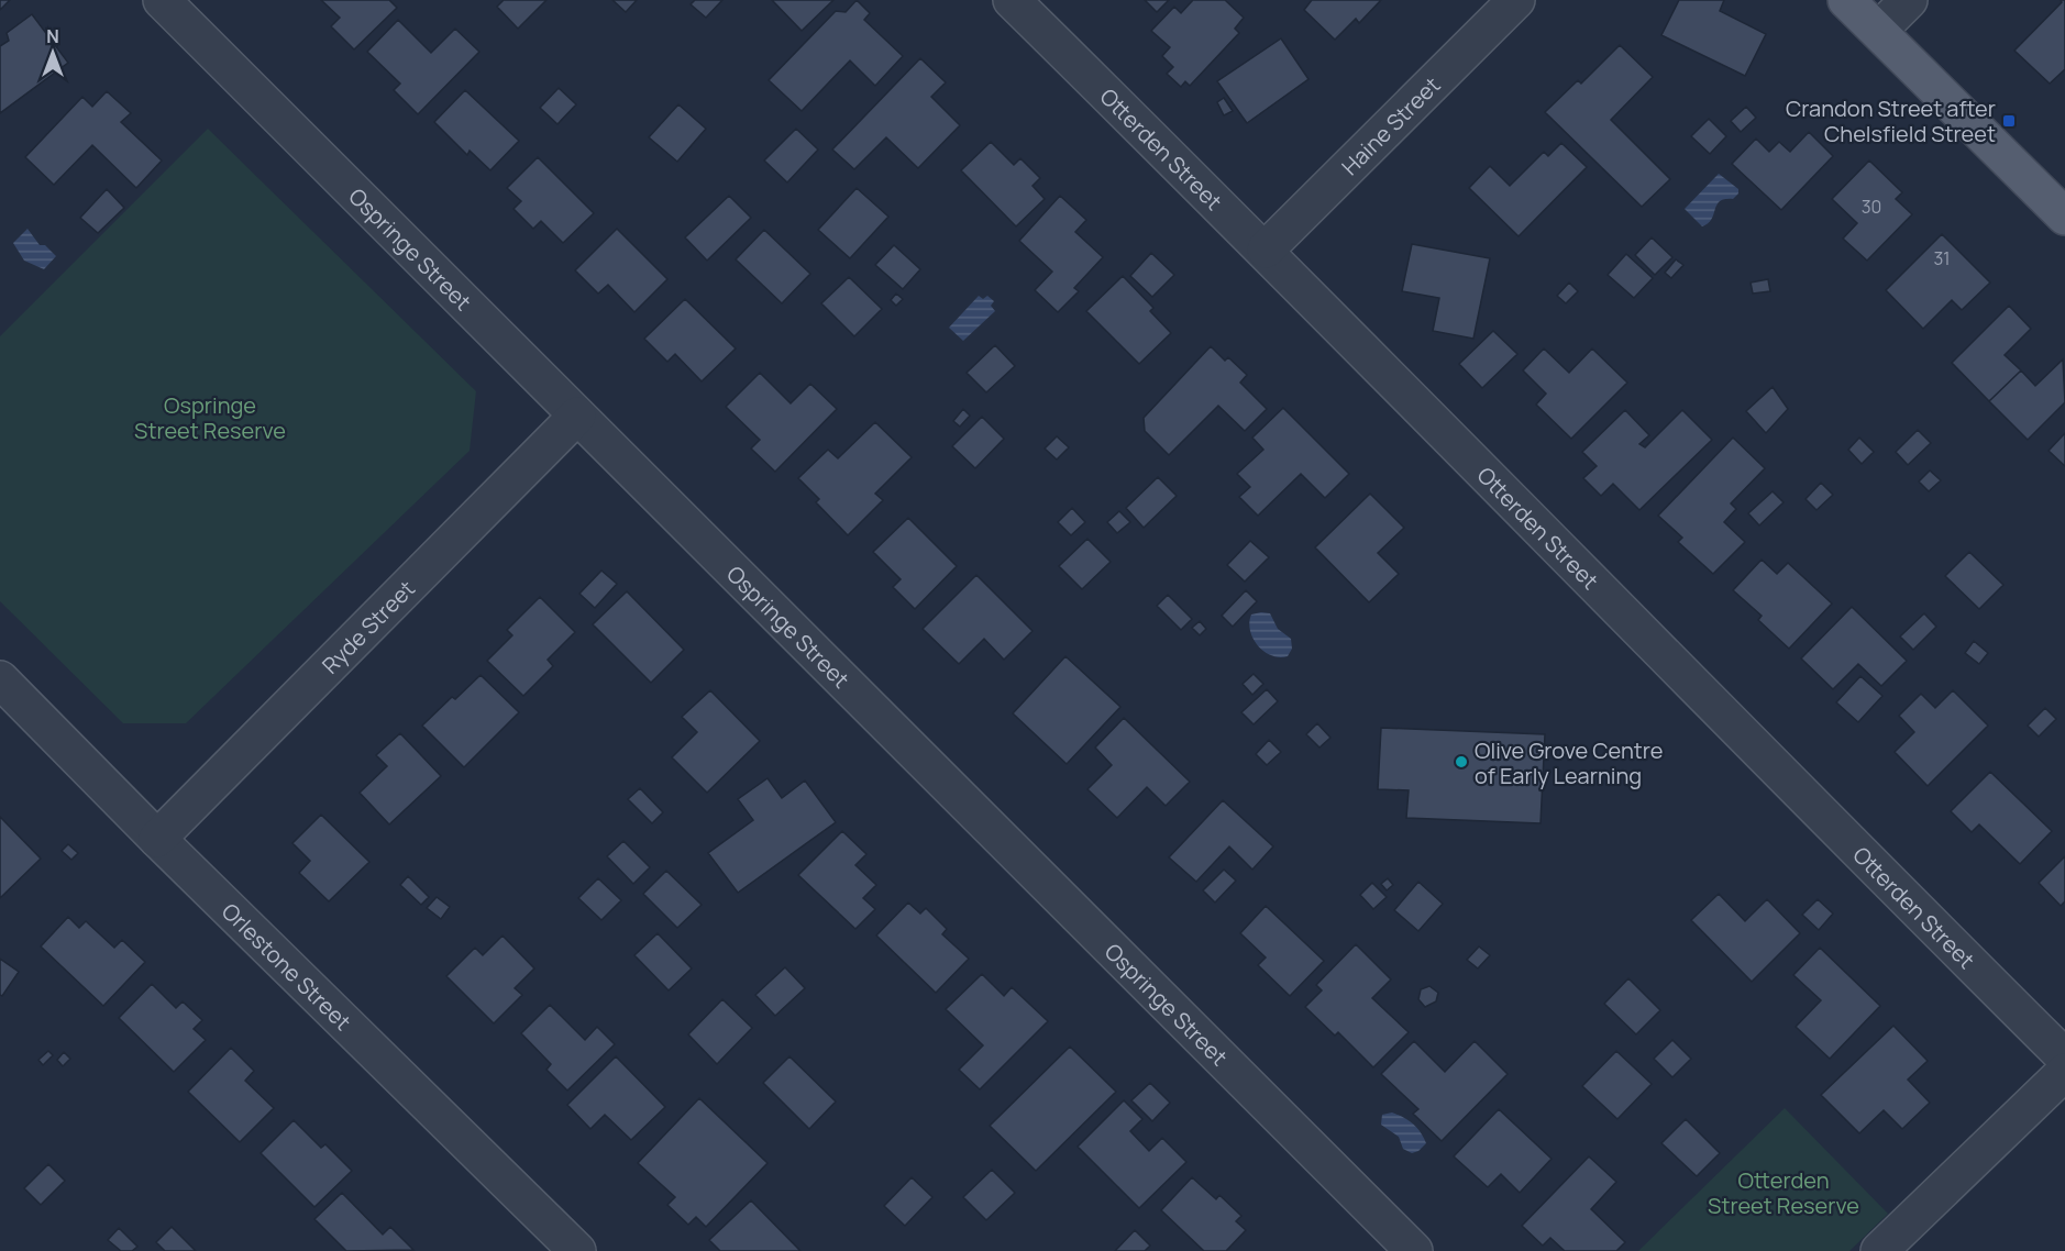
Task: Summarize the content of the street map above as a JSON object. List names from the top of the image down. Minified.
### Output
{"streets":{"street":["Haine Street","Otterden Street","Ospringe Street","Ryde Street","Orlestone Street"]},"crossings":[["Haine Street","Otterden Street"],["Ospringe Street","Ryde Street"],["Ryde Street","Orlestone Street"]],"parks":["Ospringe Street Reserve","Otterden Street Reserve"],"places":{"transit":["Crandon Street after Chelsfield Street"],"other":["Olive Grove Centre of Early Learning"]},"house_numbers":["30","31"],"north":"top"}
